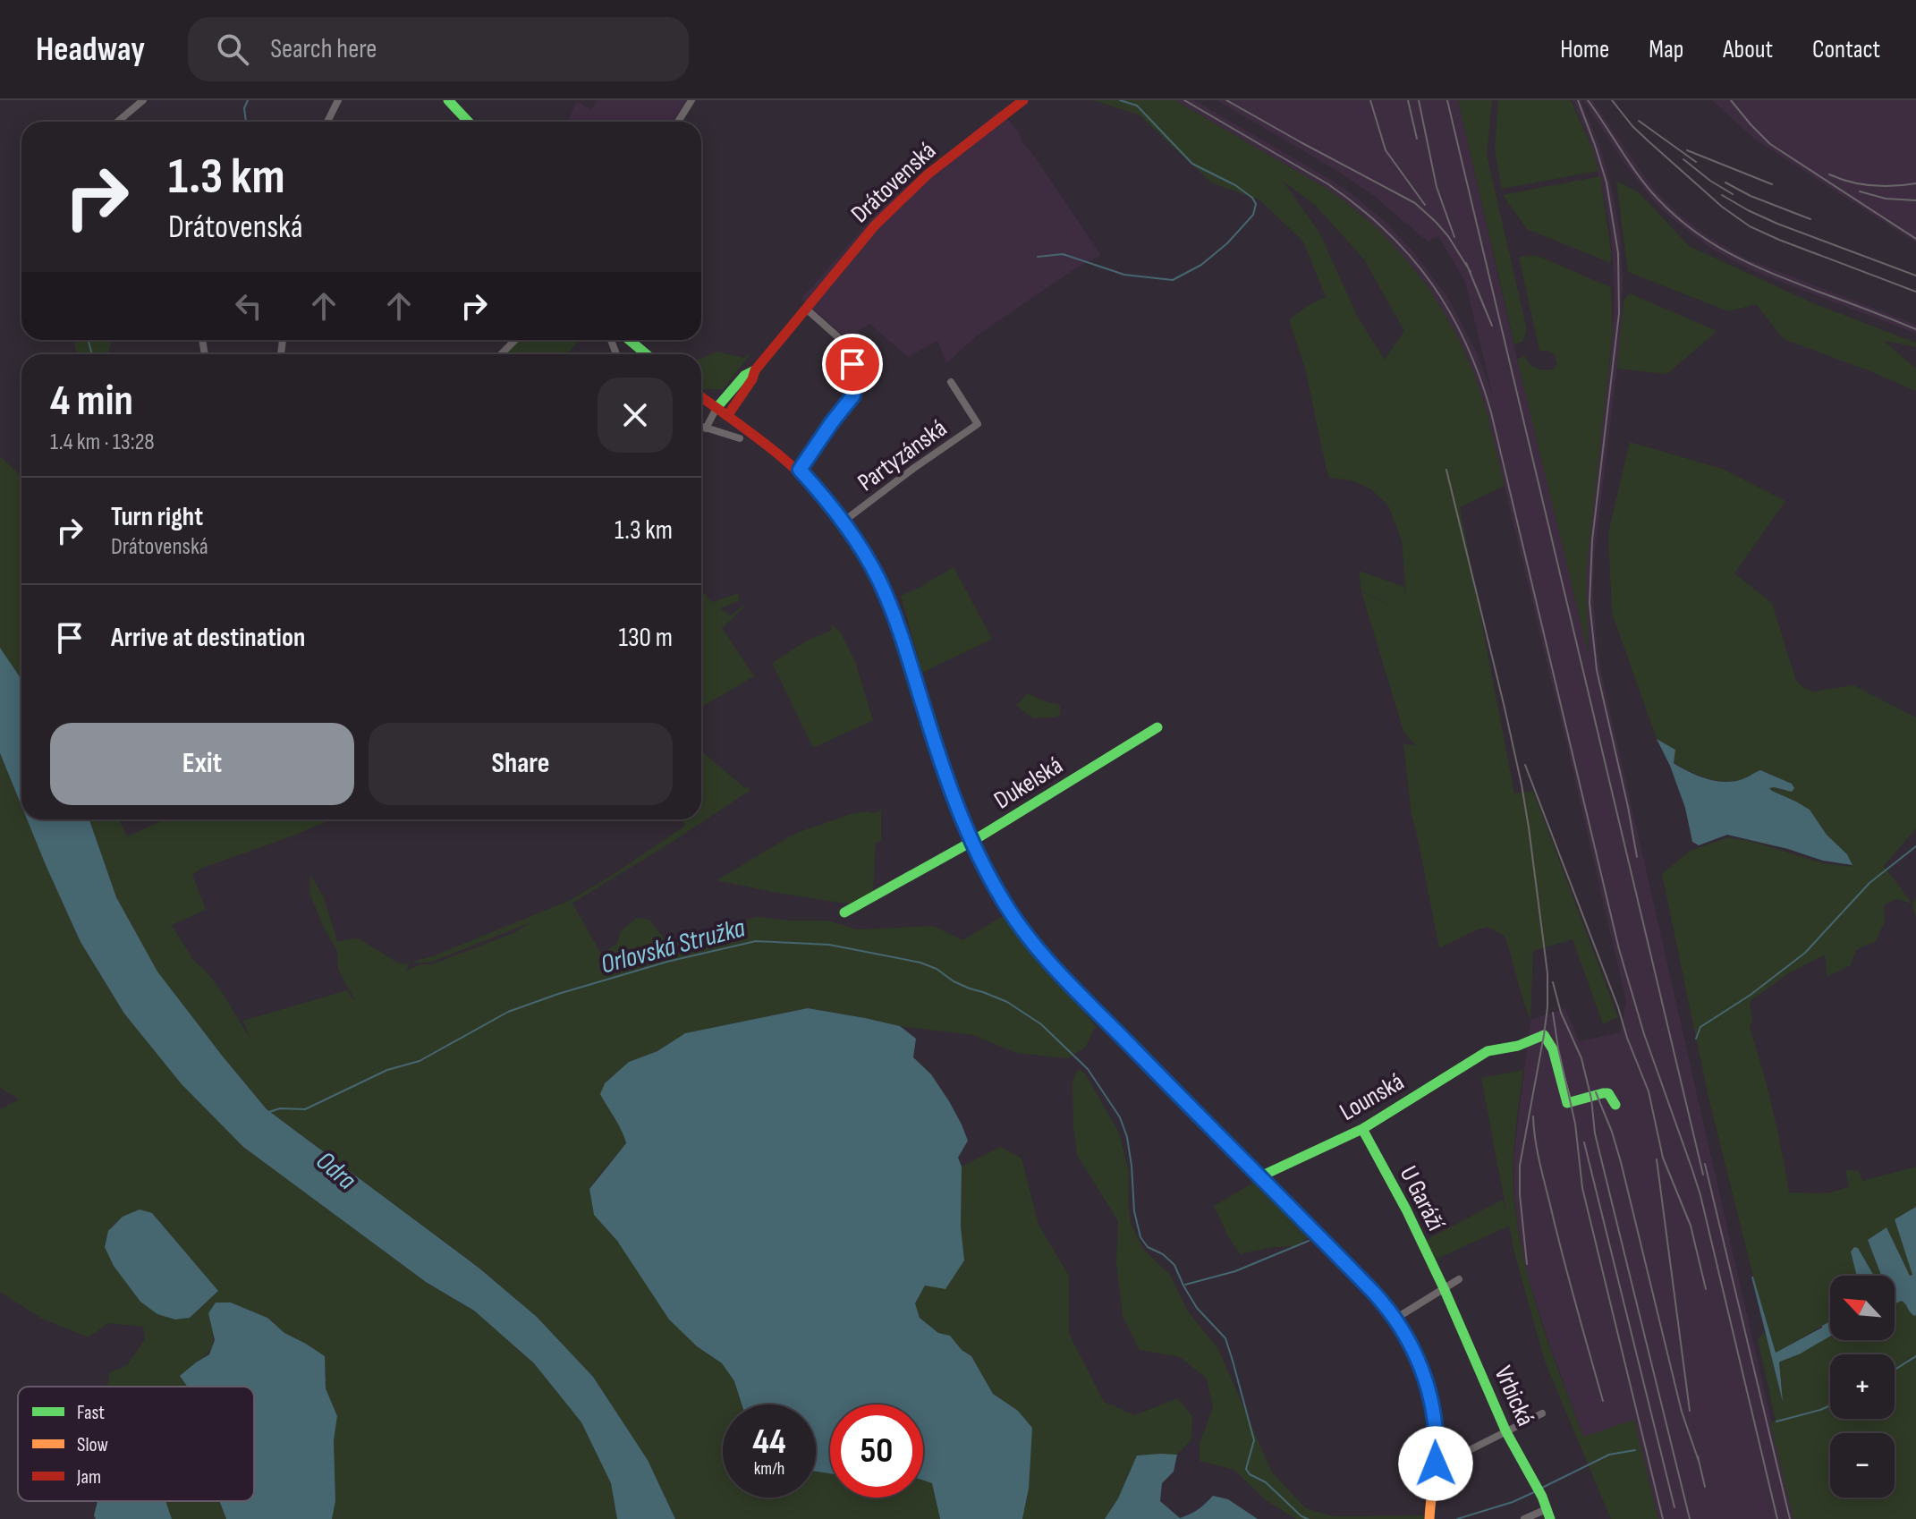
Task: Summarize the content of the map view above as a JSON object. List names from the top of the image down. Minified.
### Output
{"streets":{"street":["Drátovenská","Partyzánská","Dukelská","Lounská","U Garáží","Vrbická"]},"crossings":[["Lounská","U Garáží"],["U Garáží","Vrbická"]],"water":["Orlovská Stružka","Odra"],"legend":["Fast","Slow","Jam"],"north":"top left","page":{"header":"Headway","search":"Search here","nav":["Home","Map","About","Contact"],"turn":["1.3 km","Drátovenská"],"heading":["4 min","1.4 km · 13:28"],"list":[{"name":"Turn right","note":"Drátovenská","value":"1.3 km"},{"name":"Arrive at destination","value":"130 m"}],"buttons":["Exit","Share"],"map_buttons":["+","−"],"speed":"44 km/h","limit":"50"}}
